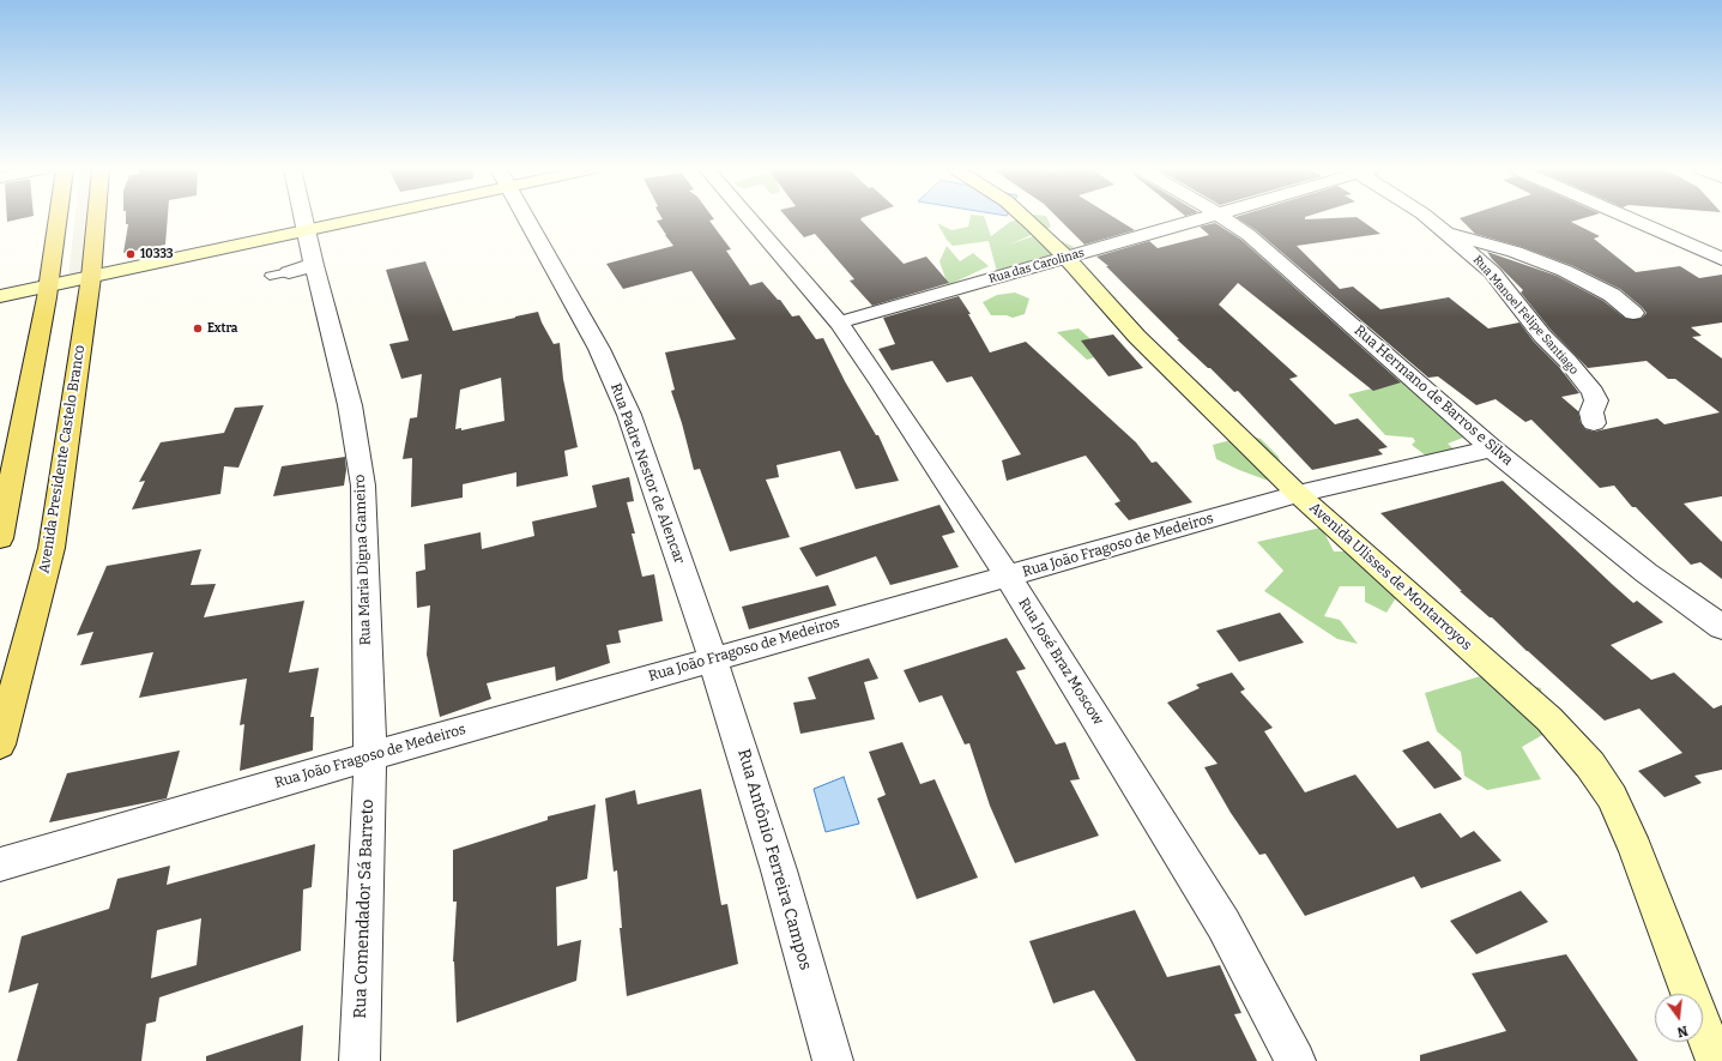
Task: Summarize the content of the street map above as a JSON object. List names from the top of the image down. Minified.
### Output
{"streets":{"main road":["Avenida Presidente Castelo Branco"],"street":["Rua das Carolinas","Rua Manoel Felipe Santiago","Rua Hermano de Barros e Silva","Rua Padre Nestor de Alencar","Rua João Fragoso de Medeiros","Rua Maria Digna Gameiro","Avenida Ulisses de Montarroyos","Rua José Braz Moscow","Rua Antônio Ferreira Campos","Rua Comendador Sá Barreto"]},"crossings":[["Rua das Carolinas","Avenida Ulisses de Montarroyos"],["Rua das Carolinas","Rua José Braz Moscow"],["Rua Hermano de Barros e Silva","Rua João Fragoso de Medeiros"],["Rua Padre Nestor de Alencar","Rua João Fragoso de Medeiros"],["Rua Padre Nestor de Alencar","Rua Antônio Ferreira Campos"],["Rua João Fragoso de Medeiros","Rua Maria Digna Gameiro"],["Rua João Fragoso de Medeiros","Avenida Ulisses de Montarroyos"],["Rua João Fragoso de Medeiros","Rua José Braz Moscow"],["Rua João Fragoso de Medeiros","Rua Antônio Ferreira Campos"],["Rua João Fragoso de Medeiros","Rua Comendador Sá Barreto"],["Rua Maria Digna Gameiro","Rua Comendador Sá Barreto"]],"places":["10333","Extra"],"north":"bottom"}
